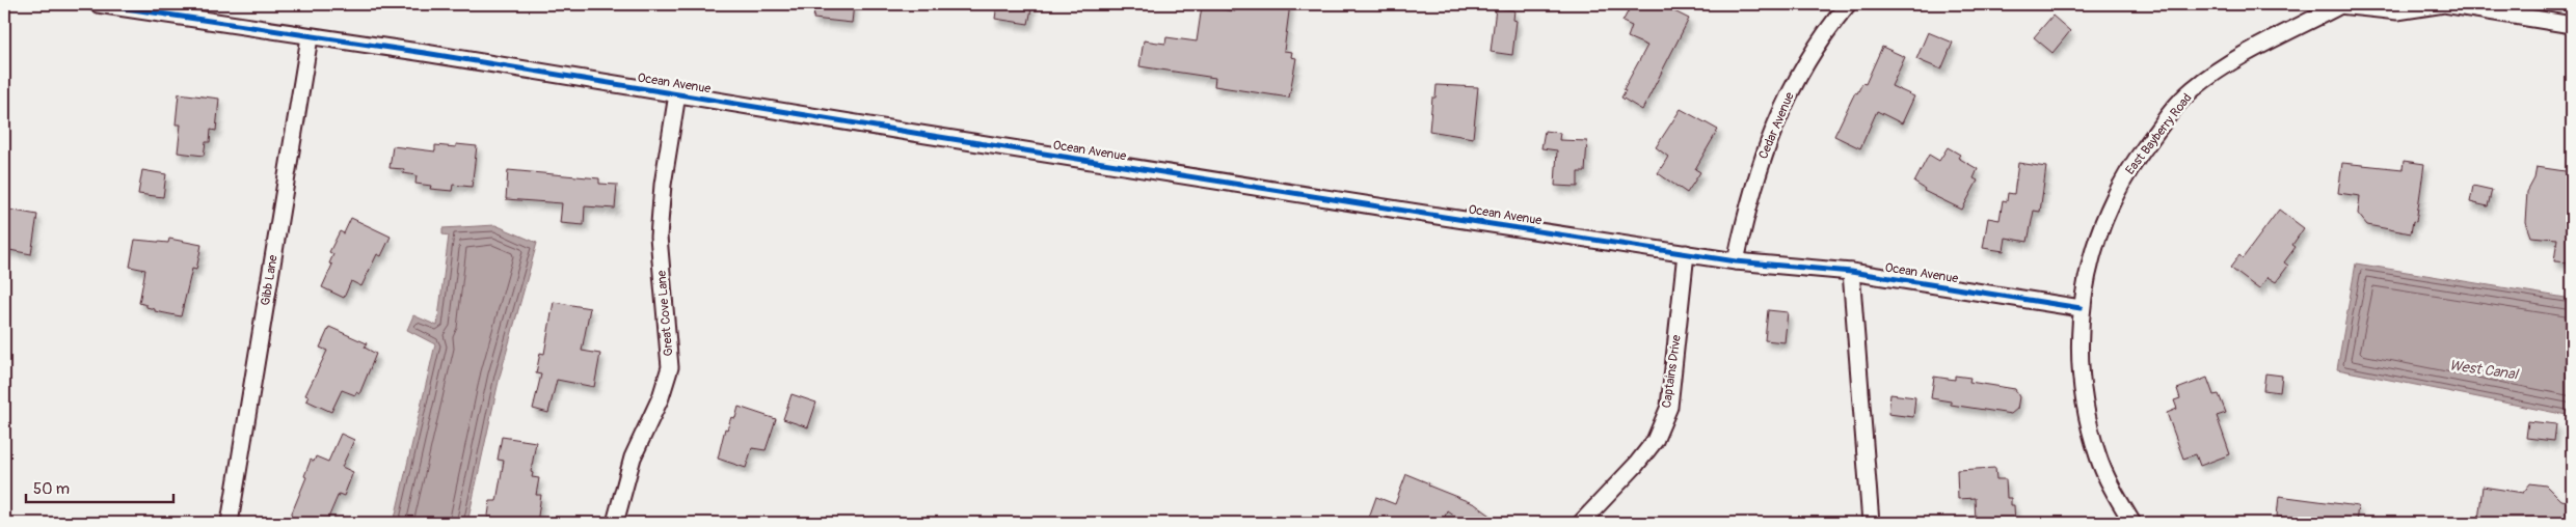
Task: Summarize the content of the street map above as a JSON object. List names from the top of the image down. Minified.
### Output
{"streets":{"street":["Ocean Avenue","Cedar Avenue","East Bayberry Road","Gibb Lane","Great Cove Lane","Captains Drive"]},"crossings":[["Ocean Avenue","Cedar Avenue"],["Ocean Avenue","East Bayberry Road"],["Ocean Avenue","Gibb Lane"],["Ocean Avenue","Great Cove Lane"],["Ocean Avenue","Captains Drive"]],"water":["West Canal"],"scale_bar":"50 m"}
